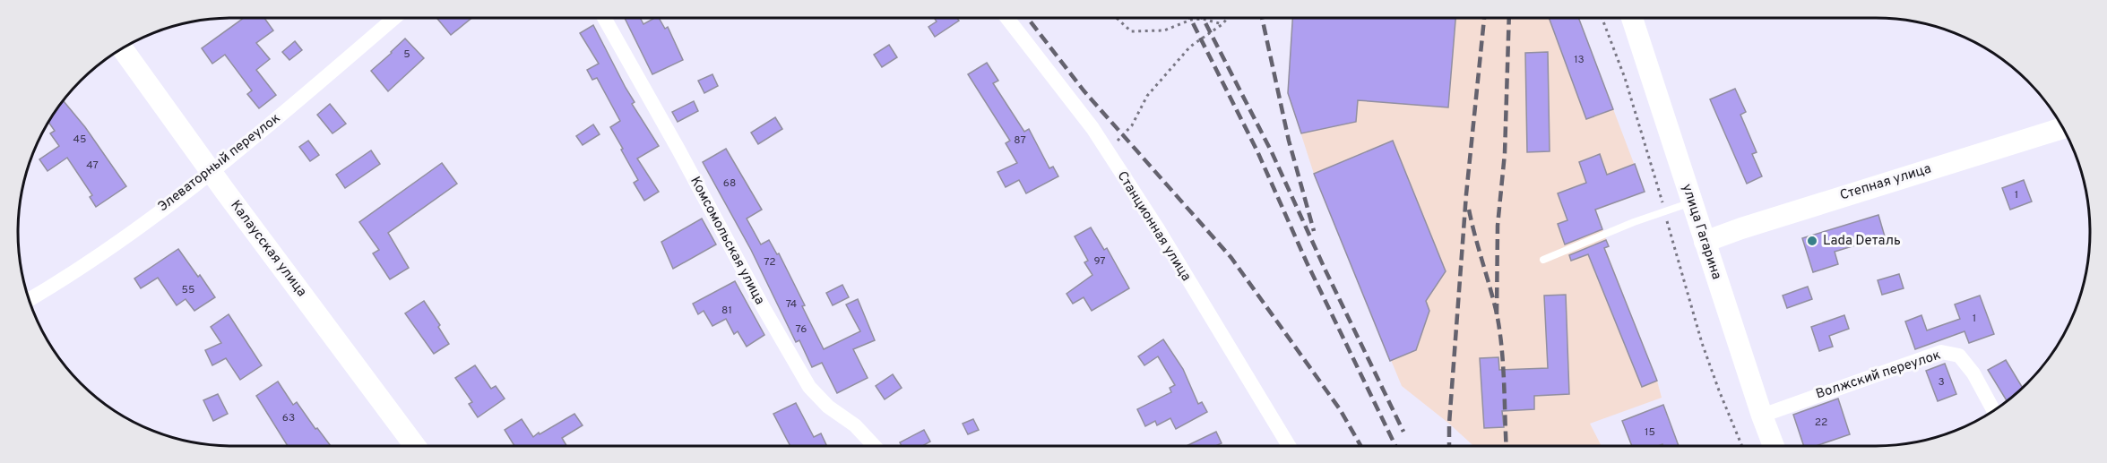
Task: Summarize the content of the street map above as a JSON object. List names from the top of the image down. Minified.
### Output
{"streets":{"street":["Элеваторный переулок","Степная улица","Станционная улица","улица Гагарина","Комсомольская улица","Калаусская улица","Волжский переулок"]},"crossings":[["Элеваторный переулок","Калаусская улица"],["Степная улица","улица Гагарина"],["улица Гагарина","Волжский переулок"]],"places":["Lada Dеталь"],"house_numbers":["5","13","45","87","47","68","1","97","72","55","74","81","1","76","3","63","22","15"]}
